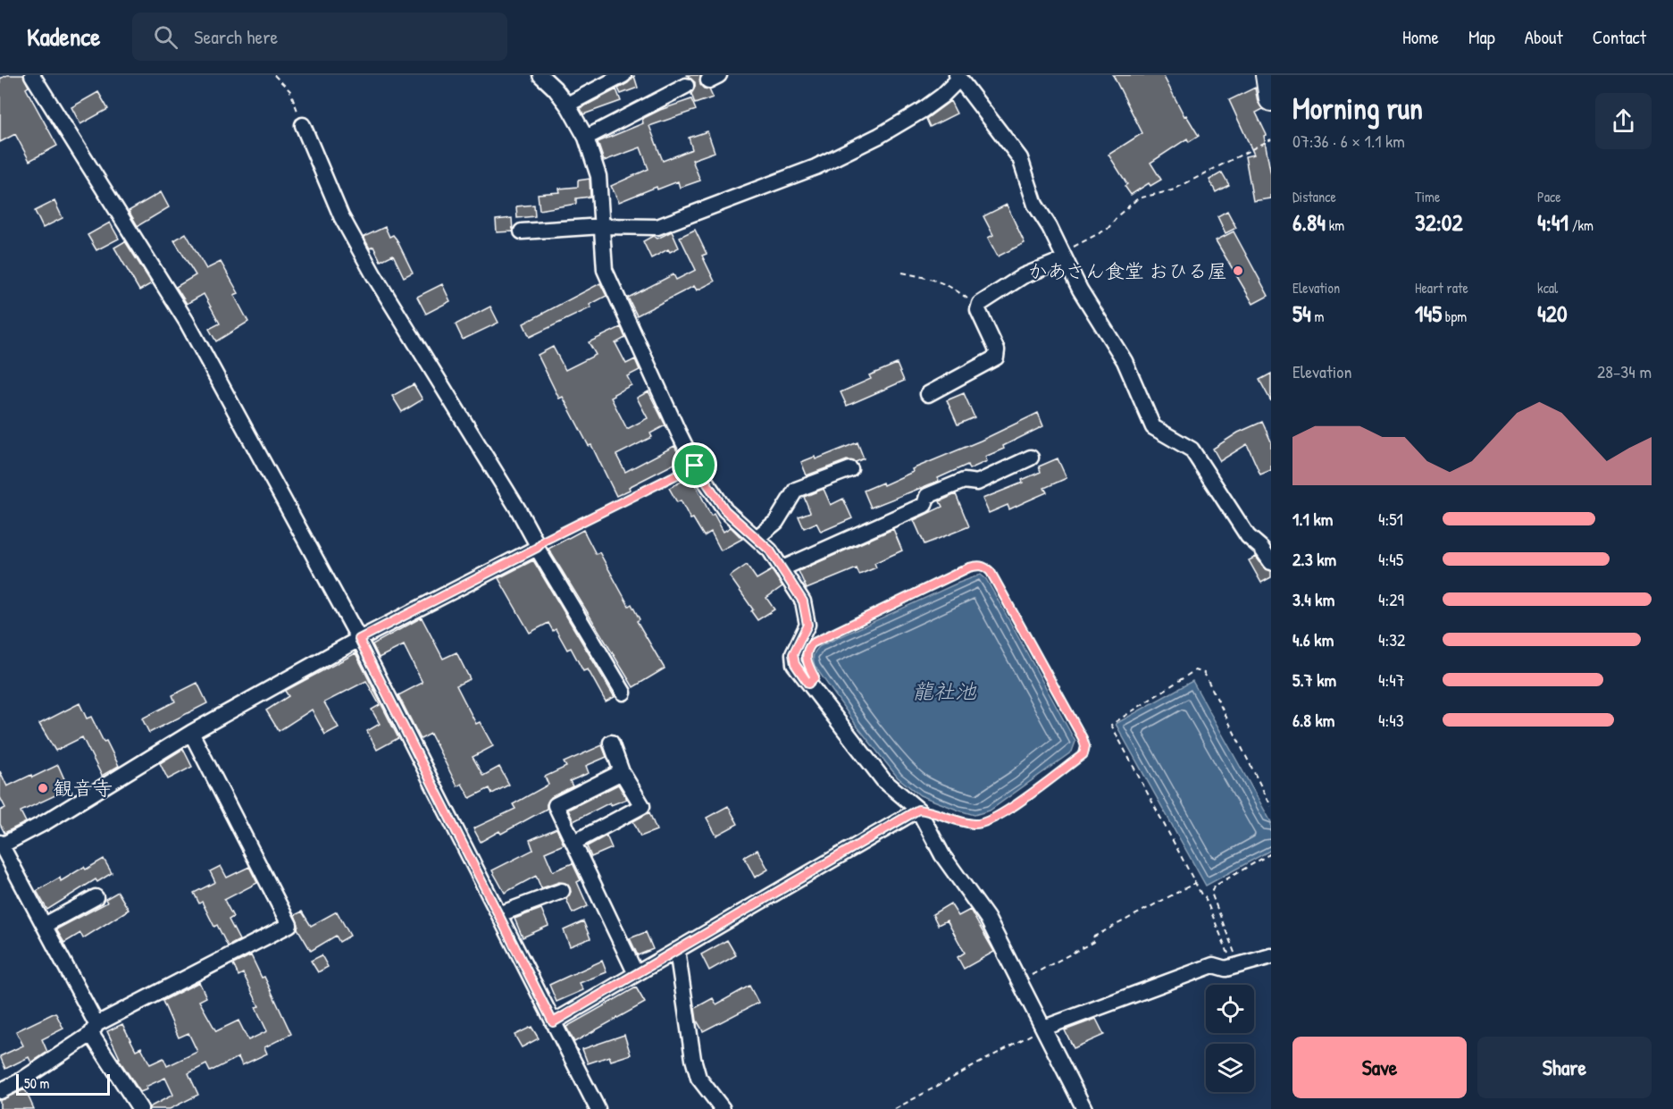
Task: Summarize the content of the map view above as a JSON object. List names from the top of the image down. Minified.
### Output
{"water":["龍社池"],"places":["かあさん食堂 おひる屋","観音寺"],"scale_bar":"50 m","page":{"header":"Kadence","search":"Search here","nav":["Home","Map","About","Contact"],"heading":["Morning run","07:36 · 6 × 1.1 km"],"stats":[["Distance","6.84 km"],["Time","32:02"],["Pace","4:41 /km"],["Elevation","54 m"],["Heart rate","145 bpm"],["kcal","420"]],"chart":["Elevation","28–34 m"],"list":[{"name":"1.1 km","note":"4:51"},{"name":"2.3 km","note":"4:45"},{"name":"3.4 km","note":"4:29"},{"name":"4.6 km","note":"4:32"},{"name":"5.7 km","note":"4:47"},{"name":"6.8 km","note":"4:43"}],"buttons":["Save","Share"],"scale":"50 m"}}
